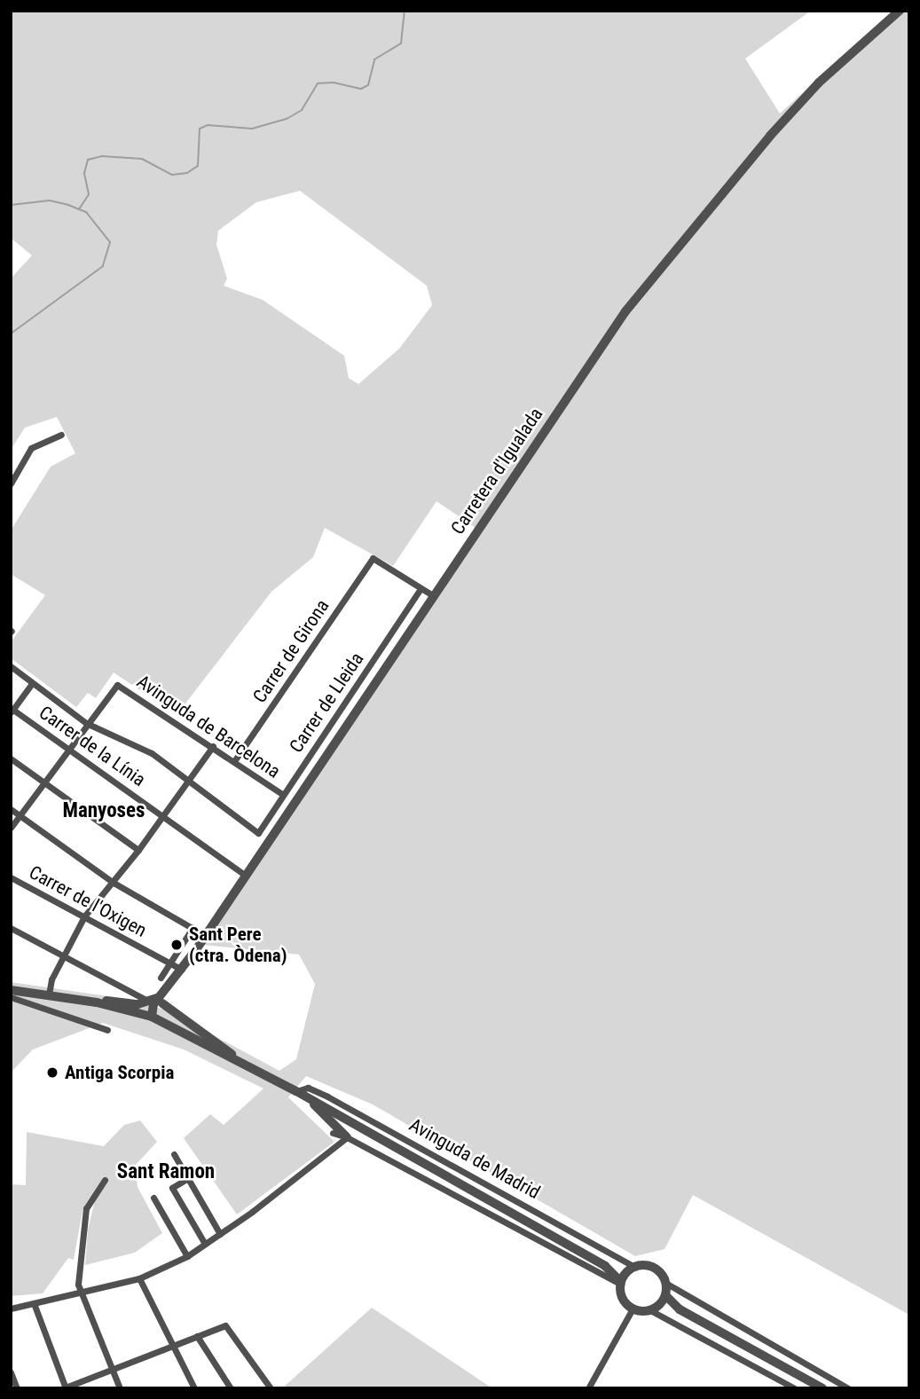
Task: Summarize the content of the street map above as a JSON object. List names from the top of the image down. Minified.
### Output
{"streets":{"street":["Carretera d'Igualada","Carrer de Girona","Carrer de Lleida","Avinguda de Barcelona","Carrer de la Línia","Carrer de l'Oxigen","Avinguda de Madrid"]},"crossings":[["Carretera d'Igualada","Carrer de la Línia"],["Carretera d'Igualada","Carrer de l'Oxigen"],["Carretera d'Igualada","Avinguda de Madrid"],["Carrer de Girona","Carrer de Lleida"],["Carrer de Girona","Avinguda de Barcelona"],["Carrer de Lleida","Avinguda de Barcelona"]],"districts":["Manyoses","Sant Ramon"],"places":["Sant Pere (ctra. Òdena)","Antiga Scorpia"]}
